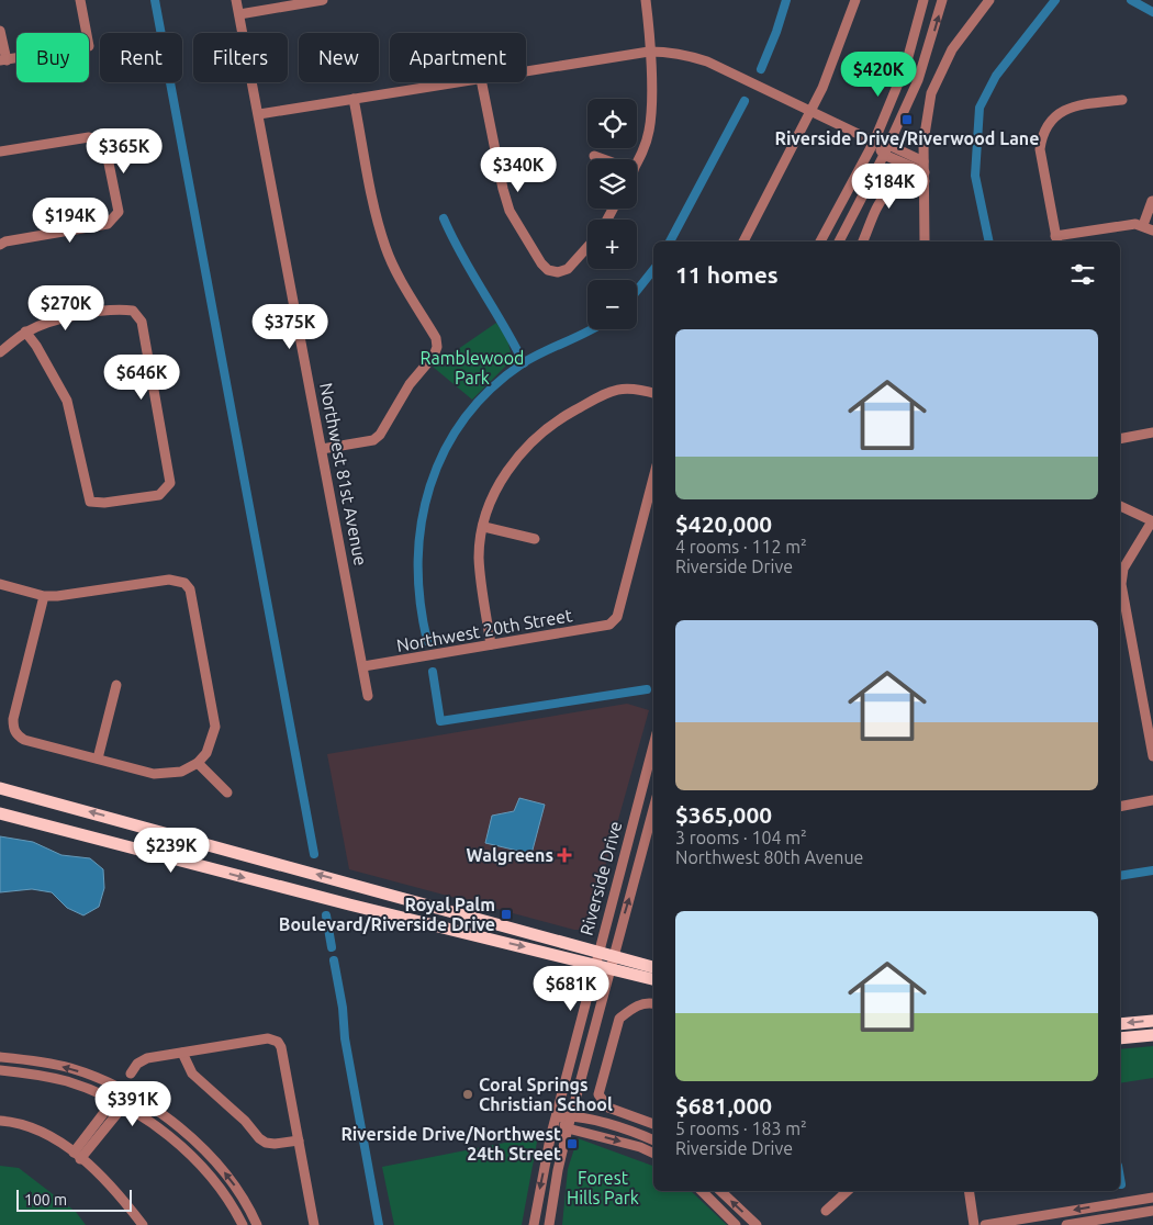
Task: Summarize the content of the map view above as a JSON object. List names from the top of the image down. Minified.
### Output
{"streets":{"street":["Northwest 81st Avenue","Northwest 20th Street","Riverside Drive"]},"crossings":[["Northwest 81st Avenue","Northwest 20th Street"]],"parks":["Ramblewood Park","Forest Hills Park"],"places":{"transit":["Riverside Drive/Riverwood Lane","Royal Palm Boulevard/Riverside Drive","Riverside Drive/Northwest 24th Street"],"health":["Walgreens"],"other":["Coral Springs Christian School"]},"scale_bar":"100 m","page":{"chip":["Buy","Rent","Filters","New","Apartment"],"price":["$420K","$365K","$340K","$184K","$194K","$270K","$375K","$646K","$239K","$681K","$391K"],"map_buttons":["+","−"],"heading":"11 homes","list":[{"name":"$420,000","note":"4 rooms · 112 m² · Riverside Drive"},{"name":"$365,000","note":"3 rooms · 104 m² · Northwest 80th Avenue"},{"name":"$681,000","note":"5 rooms · 183 m² · Riverside Drive"}],"scale":"100 m"}}
